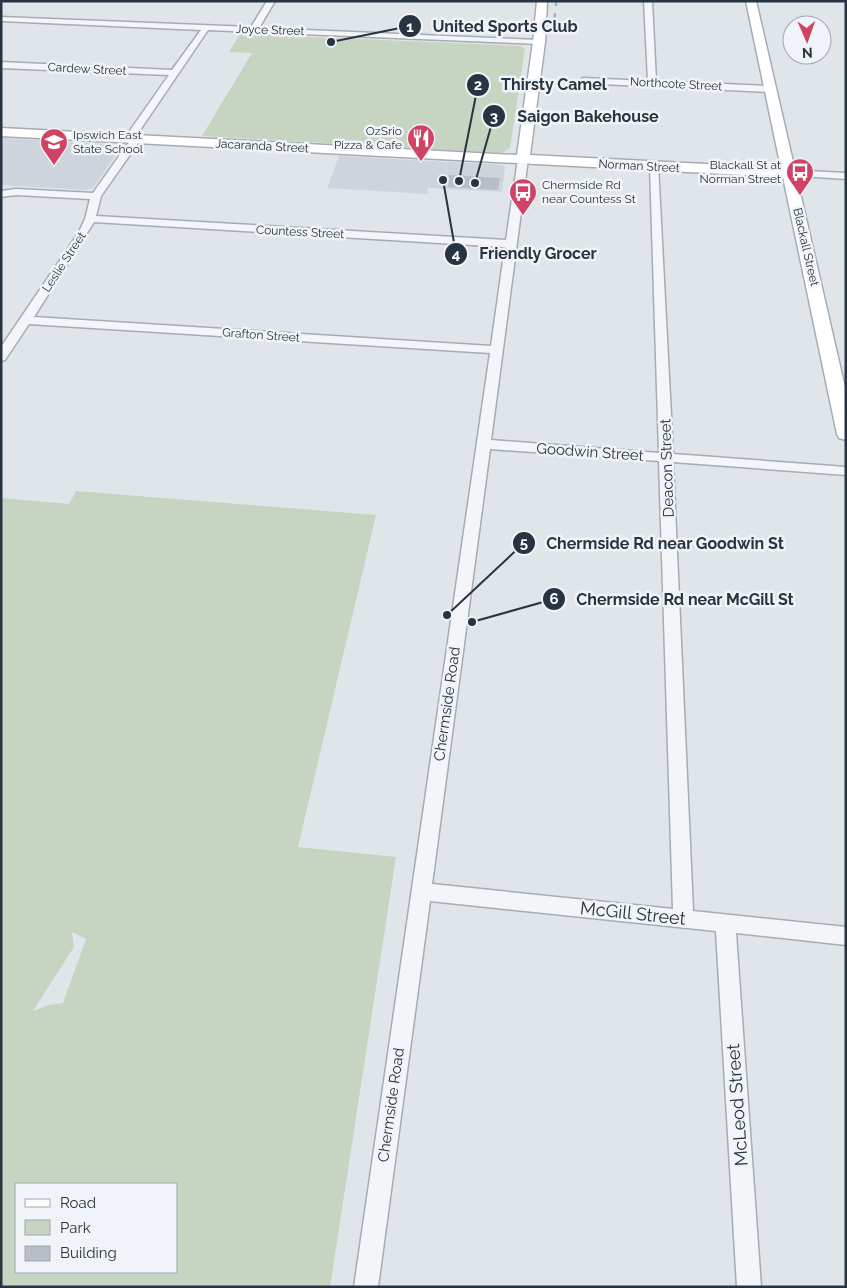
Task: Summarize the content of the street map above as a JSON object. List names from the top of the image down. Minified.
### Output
{"streets":{"street":["Joyce Street","Cardew Street","Northcote Street","Jacaranda Street","Norman Street","Countess Street","Blackall Street","Leslie Street","Grafton Street","Goodwin Street","Deacon Street","Chermside Road","McGill Street","McLeod Street"]},"crossings":[["Joyce Street","Leslie Street"],["Joyce Street","Chermside Road"],["Cardew Street","Leslie Street"],["Northcote Street","Blackall Street"],["Jacaranda Street","Norman Street"],["Jacaranda Street","Leslie Street"],["Jacaranda Street","Chermside Road"],["Norman Street","Blackall Street"],["Norman Street","Deacon Street"],["Norman Street","Chermside Road"],["Countess Street","Leslie Street"],["Countess Street","Chermside Road"],["Leslie Street","Grafton Street"],["Grafton Street","Chermside Road"],["Goodwin Street","Deacon Street"],["Goodwin Street","Chermside Road"],["Deacon Street","McGill Street"],["Chermside Road","McGill Street"],["McGill Street","McLeod Street"]],"places":{"other":["United Sports Club","Friendly Grocer","Thirsty Camel","Saigon Bakehouse","Chermside Rd near Goodwin St","Chermside Rd near McGill St"],"restaurant":["OzSrio Pizza & Cafe"],"school or university":["Ipswich East State School"],"bus stop":["Blackall St at Norman Street","Chermside Rd near Countess St"]},"legend":["Road","Park","Building"],"north":"bottom"}
